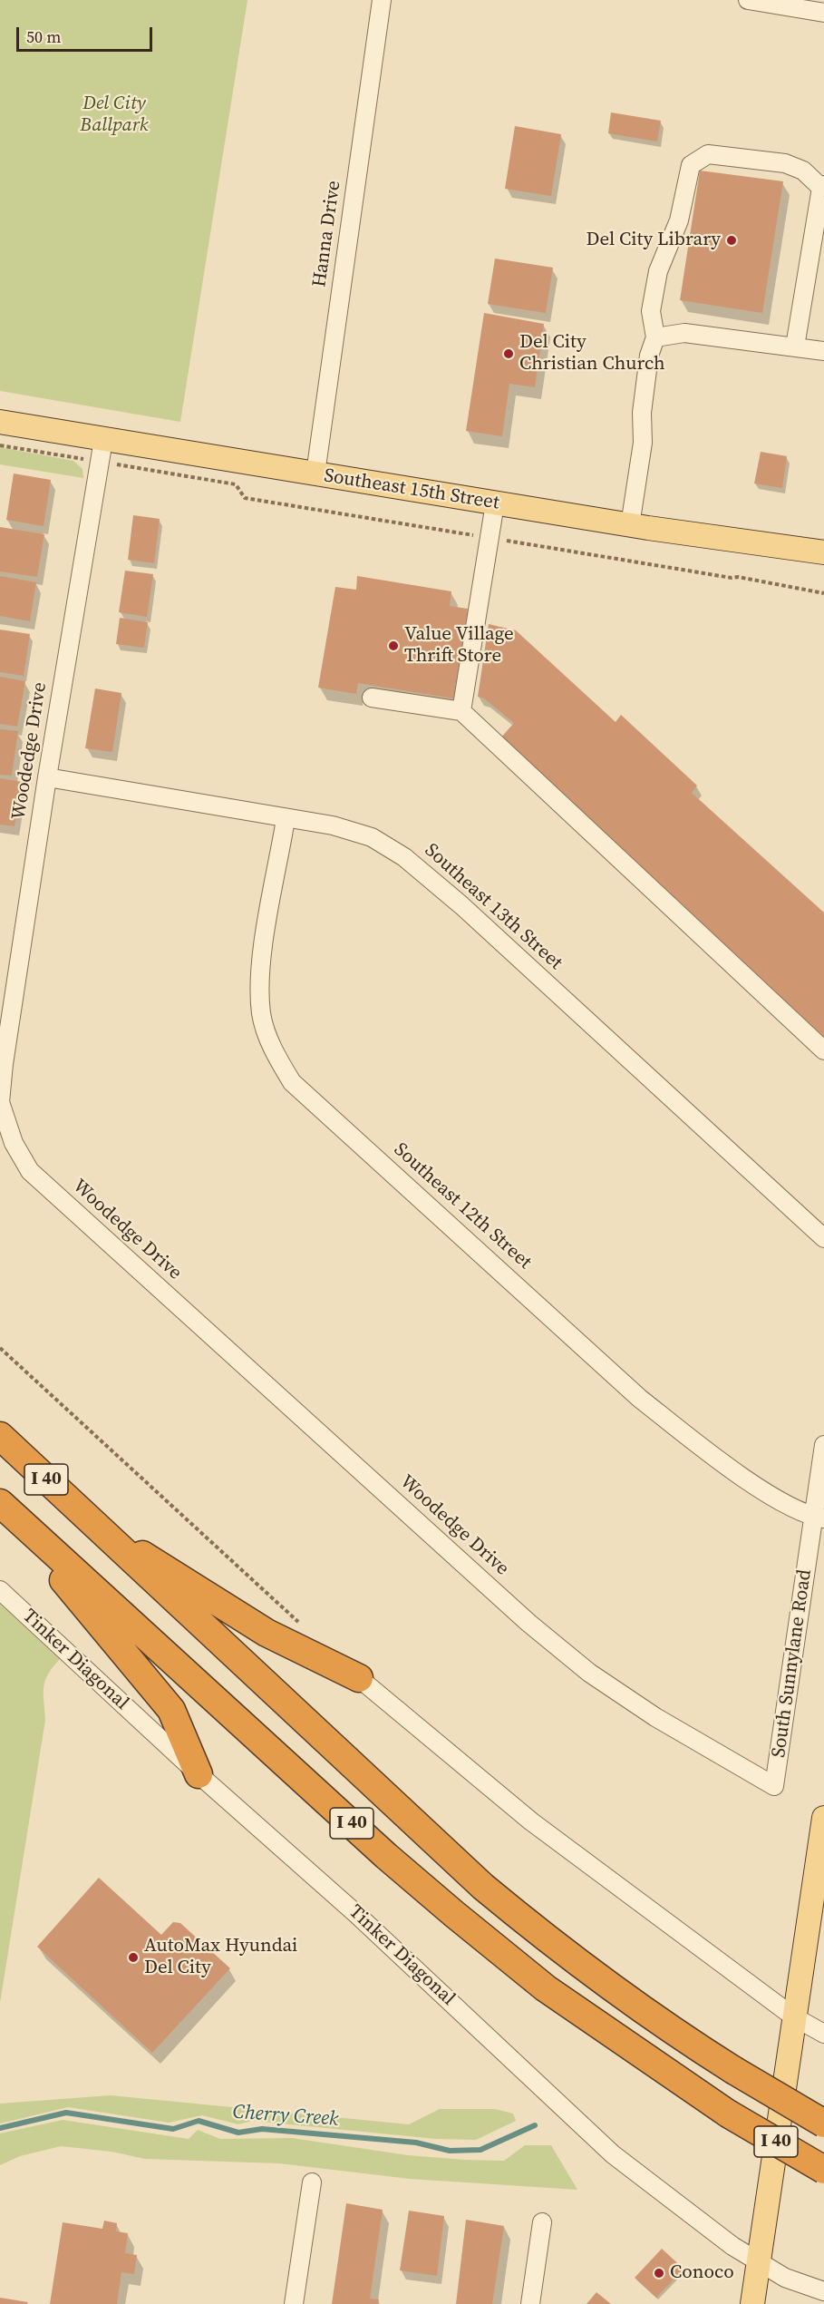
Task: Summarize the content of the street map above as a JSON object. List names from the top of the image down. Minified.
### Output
{"streets":{"highway":["I 40"],"main road":["Southeast 15th Street"],"street":["Hanna Drive","Woodedge Drive","Southeast 13th Street","Southeast 12th Street","Tinker Diagonal","South Sunnylane Road"]},"crossings":[["Hanna Drive","Southeast 15th Street"],["Southeast 15th Street","Woodedge Drive"],["Woodedge Drive","Southeast 13th Street"],["Woodedge Drive","South Sunnylane Road"],["Southeast 13th Street","Southeast 12th Street"],["Southeast 12th Street","South Sunnylane Road"]],"water":["Cherry Creek"],"parks":["Del City Ballpark"],"places":["Del City Library","Del City Christian Church","Value Village Thrift Store","AutoMax Hyundai Del City","Conoco"],"scale_bar":"50 m"}
